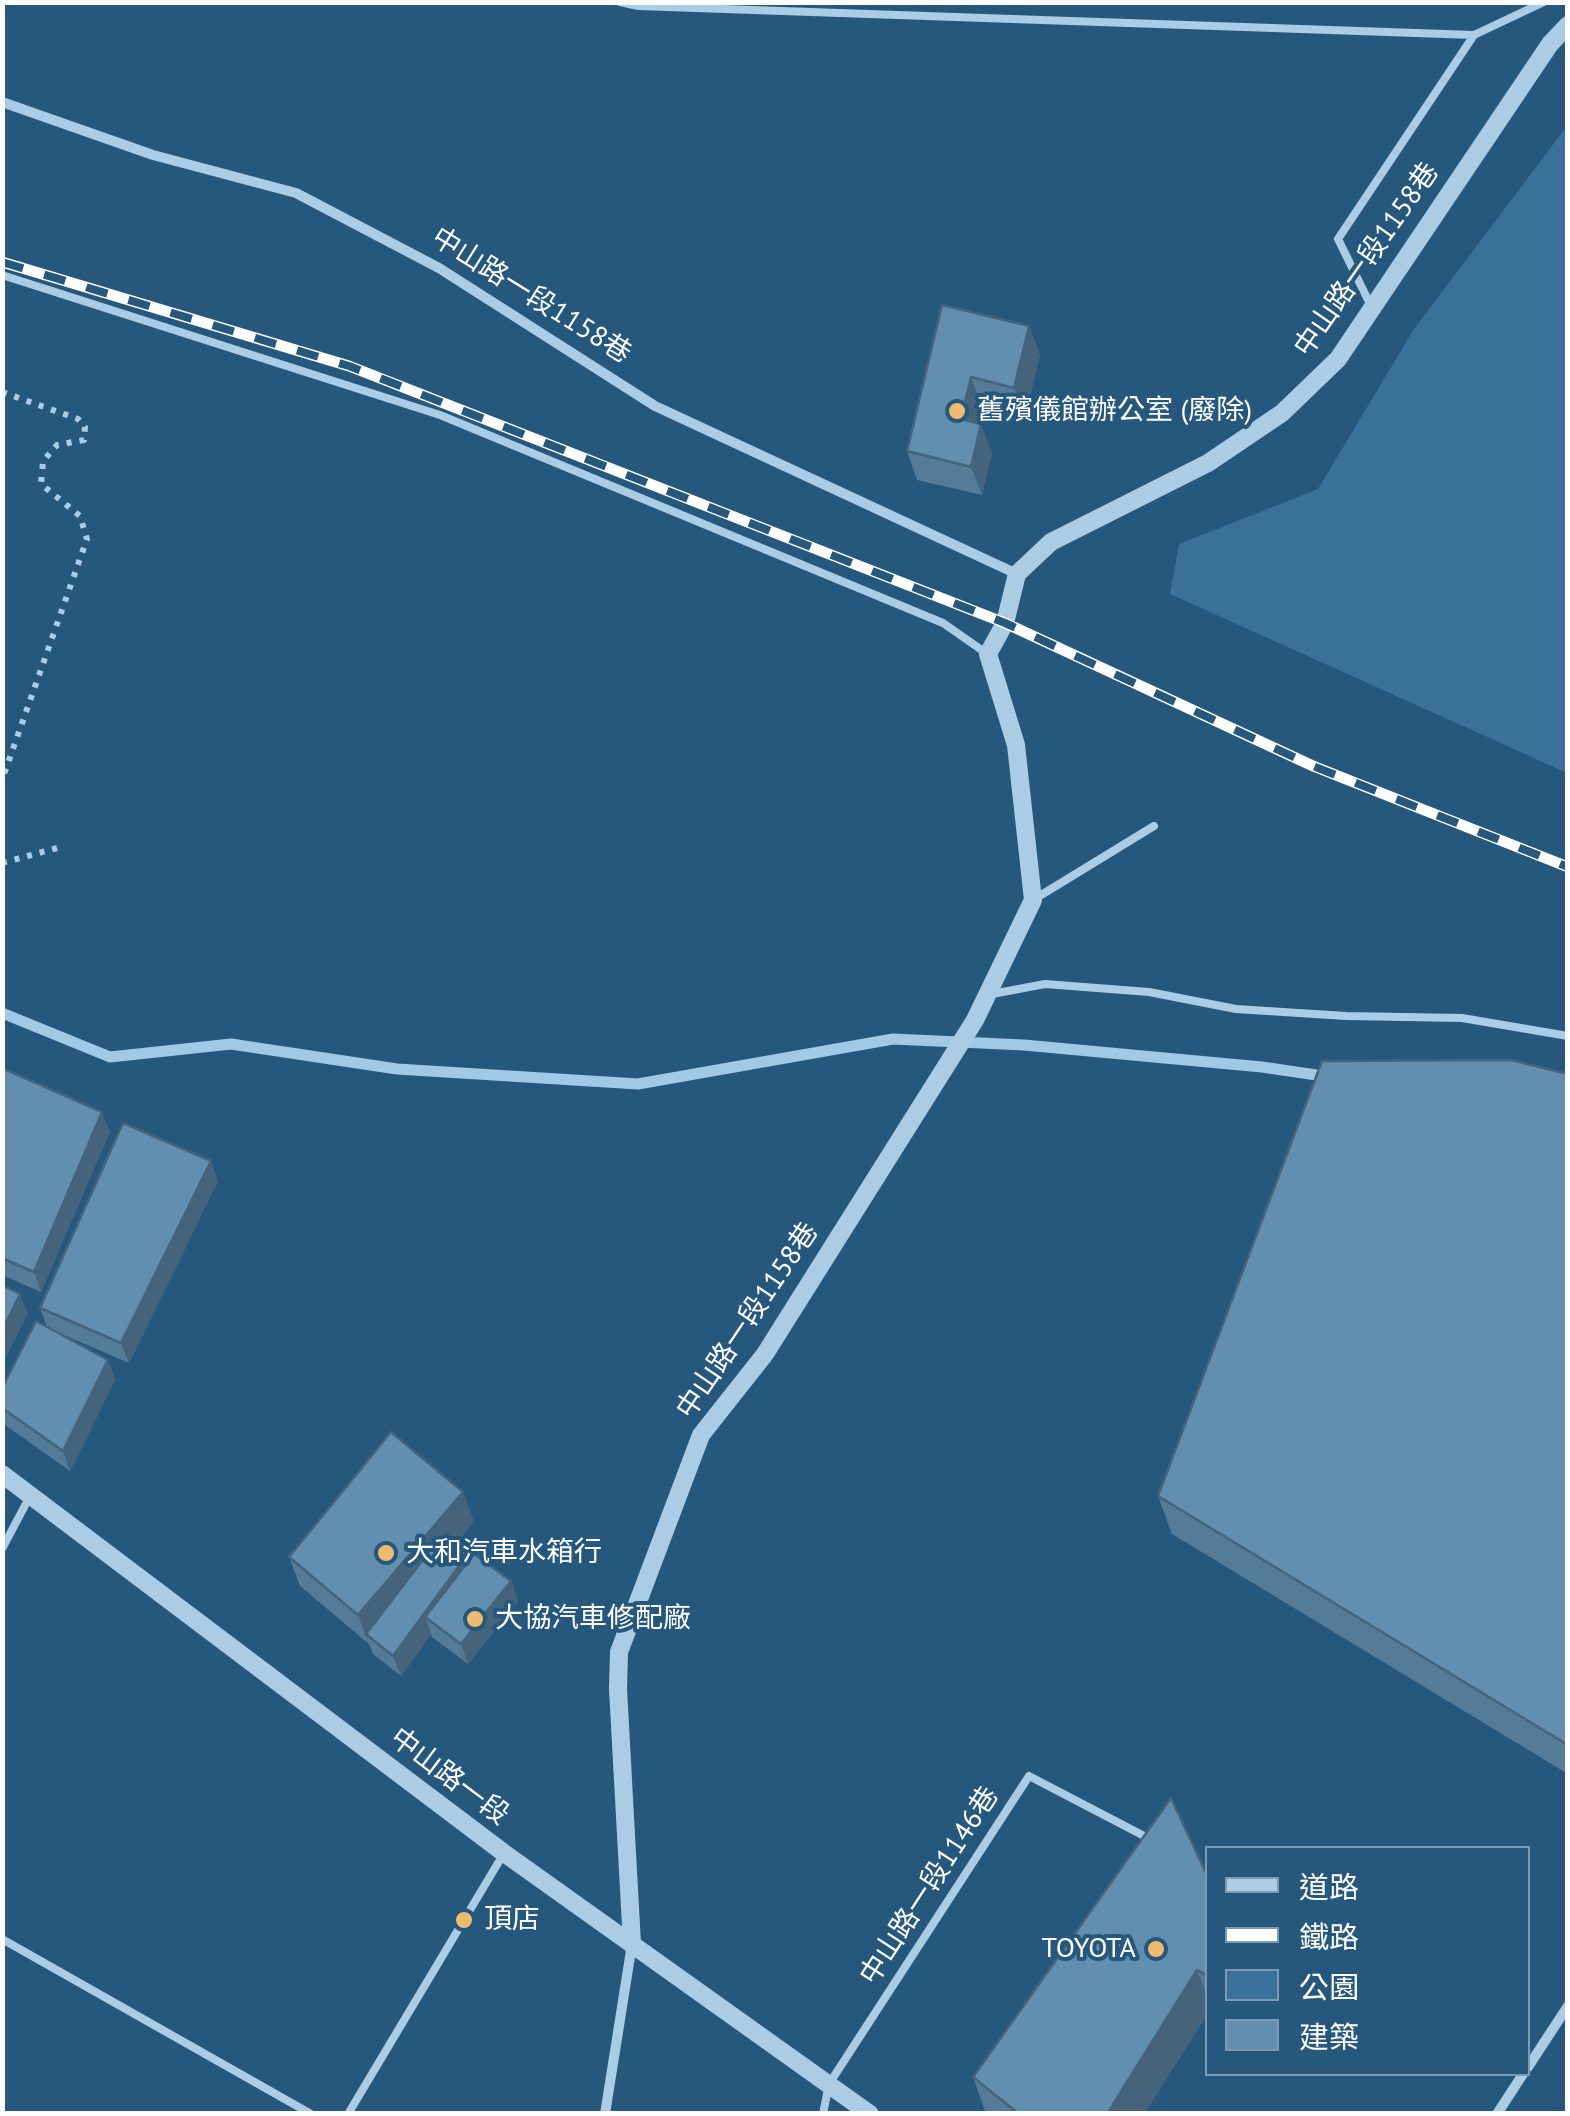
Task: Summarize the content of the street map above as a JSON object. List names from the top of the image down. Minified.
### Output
{"streets":{"street":["中山路一段1158巷","中山路一段"],"lane":["中山路一段1146巷"]},"crossings":[["中山路一段1158巷","中山路一段"],["中山路一段","中山路一段1146巷"]],"places":["舊殯儀館辦公室 (廢除)","大和汽車水箱行","大協汽車修配廠","頂店","TOYOTA"],"legend":["道路","鐵路","公園","建築"]}
